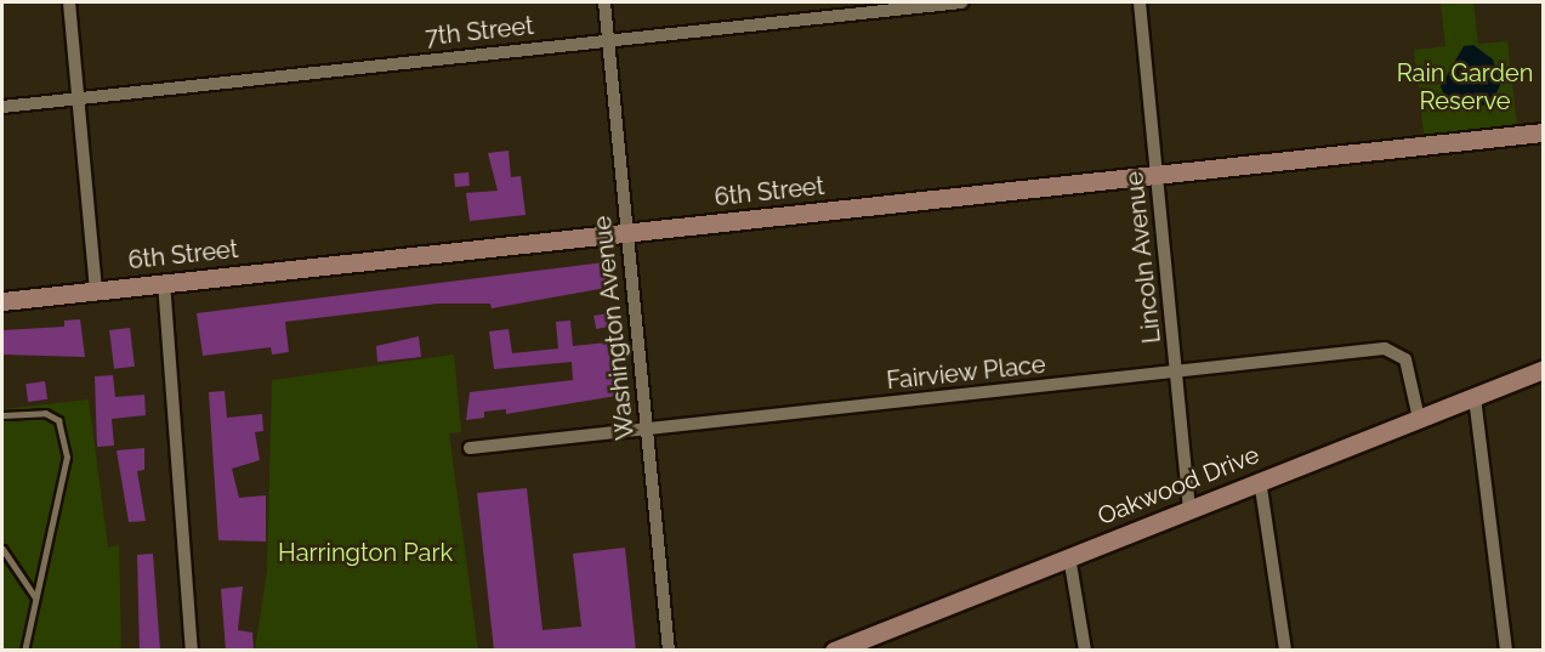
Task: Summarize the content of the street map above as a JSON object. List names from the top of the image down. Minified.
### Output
{"streets":{"street":["7th Street","6th Street","Lincoln Avenue","Washington Avenue","Fairview Place","Oakwood Drive"]},"crossings":[["7th Street","Washington Avenue"],["6th Street","Lincoln Avenue"],["6th Street","Washington Avenue"],["Lincoln Avenue","Fairview Place"],["Lincoln Avenue","Oakwood Drive"],["Washington Avenue","Fairview Place"],["Fairview Place","Oakwood Drive"]],"parks":["Rain Garden Reserve","Harrington Park"]}
